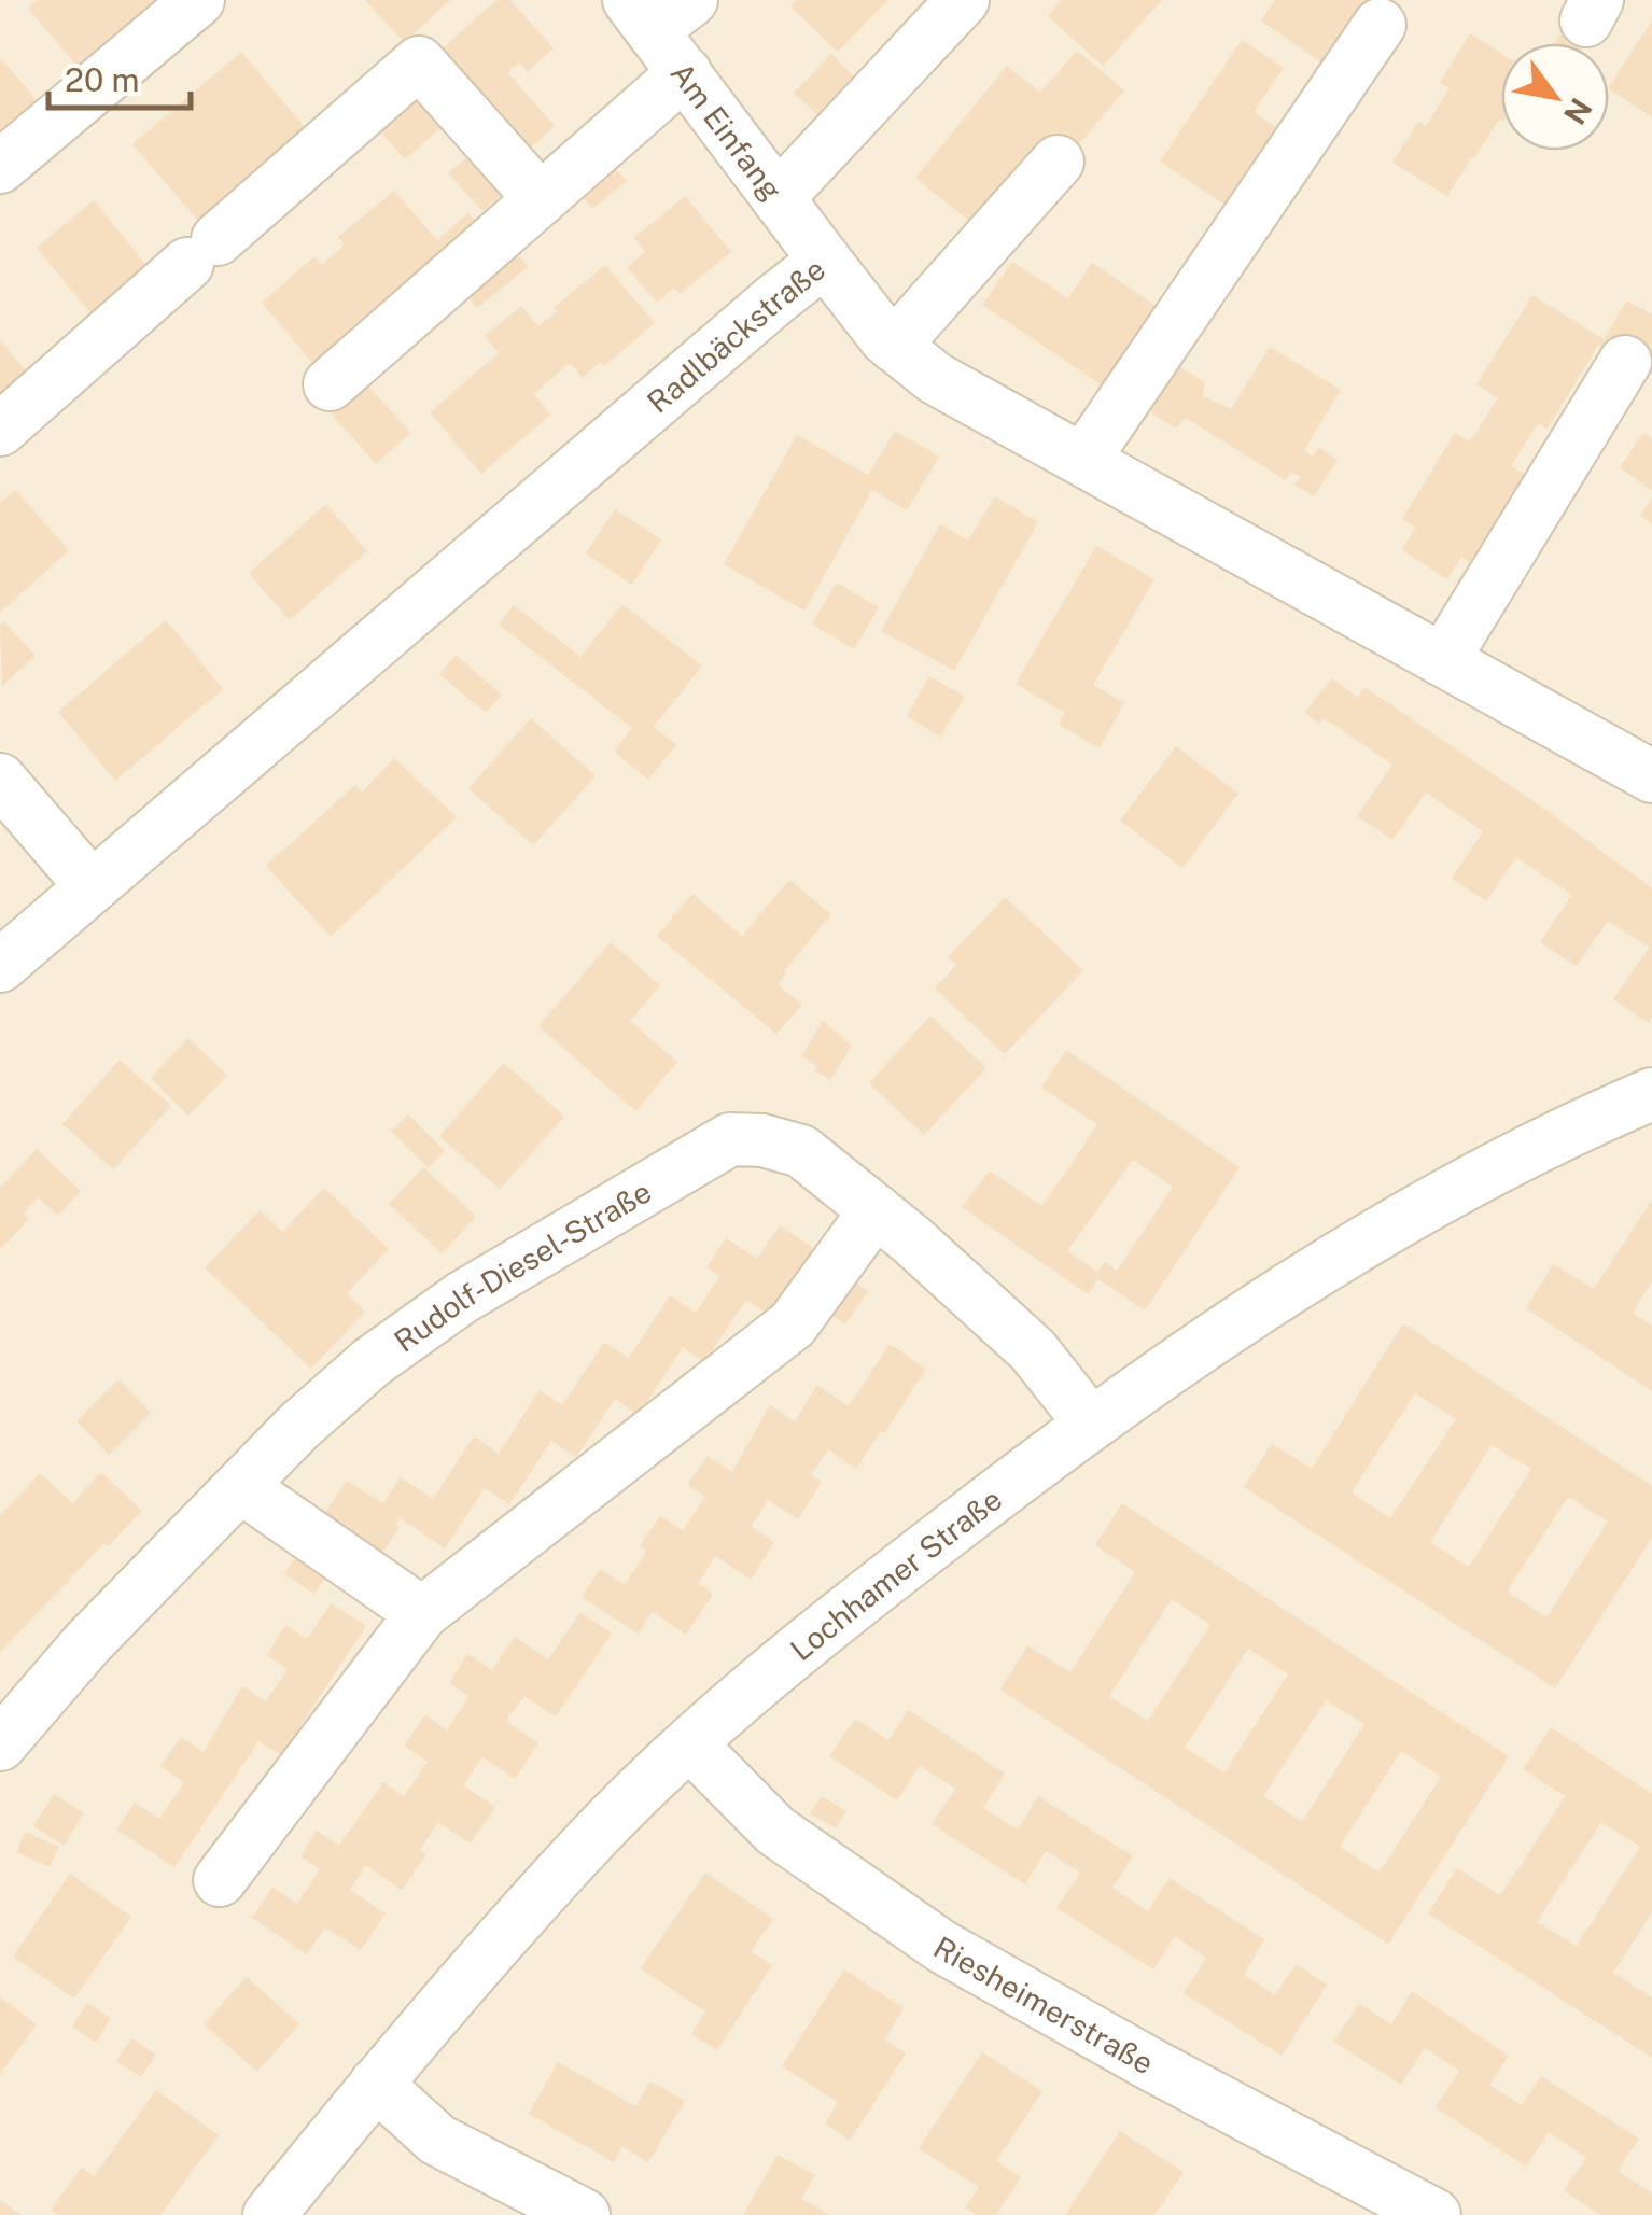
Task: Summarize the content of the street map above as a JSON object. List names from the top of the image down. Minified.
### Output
{"streets":{"street":["Am Einfang","Radlbäckstraße","Rudolf-Diesel-Straße","Lochhamer Straße","Riesheimerstraße"]},"crossings":[["Am Einfang","Radlbäckstraße"],["Rudolf-Diesel-Straße","Lochhamer Straße"],["Lochhamer Straße","Riesheimerstraße"]],"scale_bar":"20 m","north":"bottom right"}
